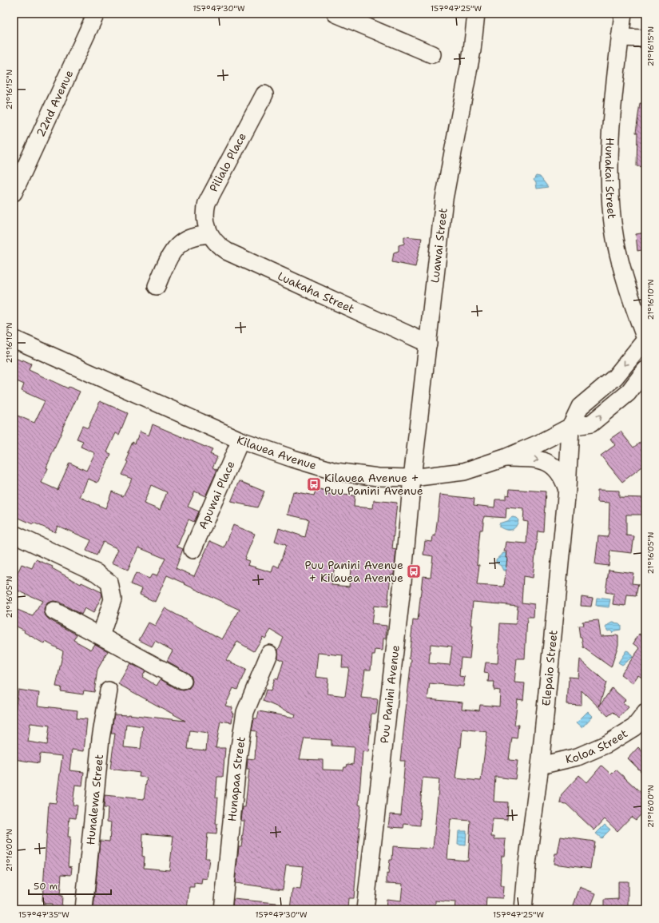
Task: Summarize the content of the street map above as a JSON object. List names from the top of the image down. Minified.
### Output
{"streets":{"street":["22nd Avenue","Pilialo Place","Hunakai Street","Luawai Street","Luakaha Street","Kilauea Avenue","Apuwai Place","Elepaio Street","Puu Panini Avenue","Koloa Street","Hunapaa Street","Hunalewa Street"]},"crossings":[["Pilialo Place","Luakaha Street"],["Luawai Street","Luakaha Street"],["Luawai Street","Kilauea Avenue"],["Luawai Street","Puu Panini Avenue"],["Kilauea Avenue","Apuwai Place"],["Kilauea Avenue","Elepaio Street"],["Kilauea Avenue","Puu Panini Avenue"],["Elepaio Street","Koloa Street"]],"places":{"bus stop":["Kilauea Avenue + Puu Panini Avenue","Puu Panini Avenue + Kilauea Avenue"]},"scale_bar":"50 m","coordinates":["157°47'30\"W","157°47'25\"W","21°16'15\"N","21°16'10\"N","21°16'05\"N","21°16'00\"N","157°47'35\"W"]}
